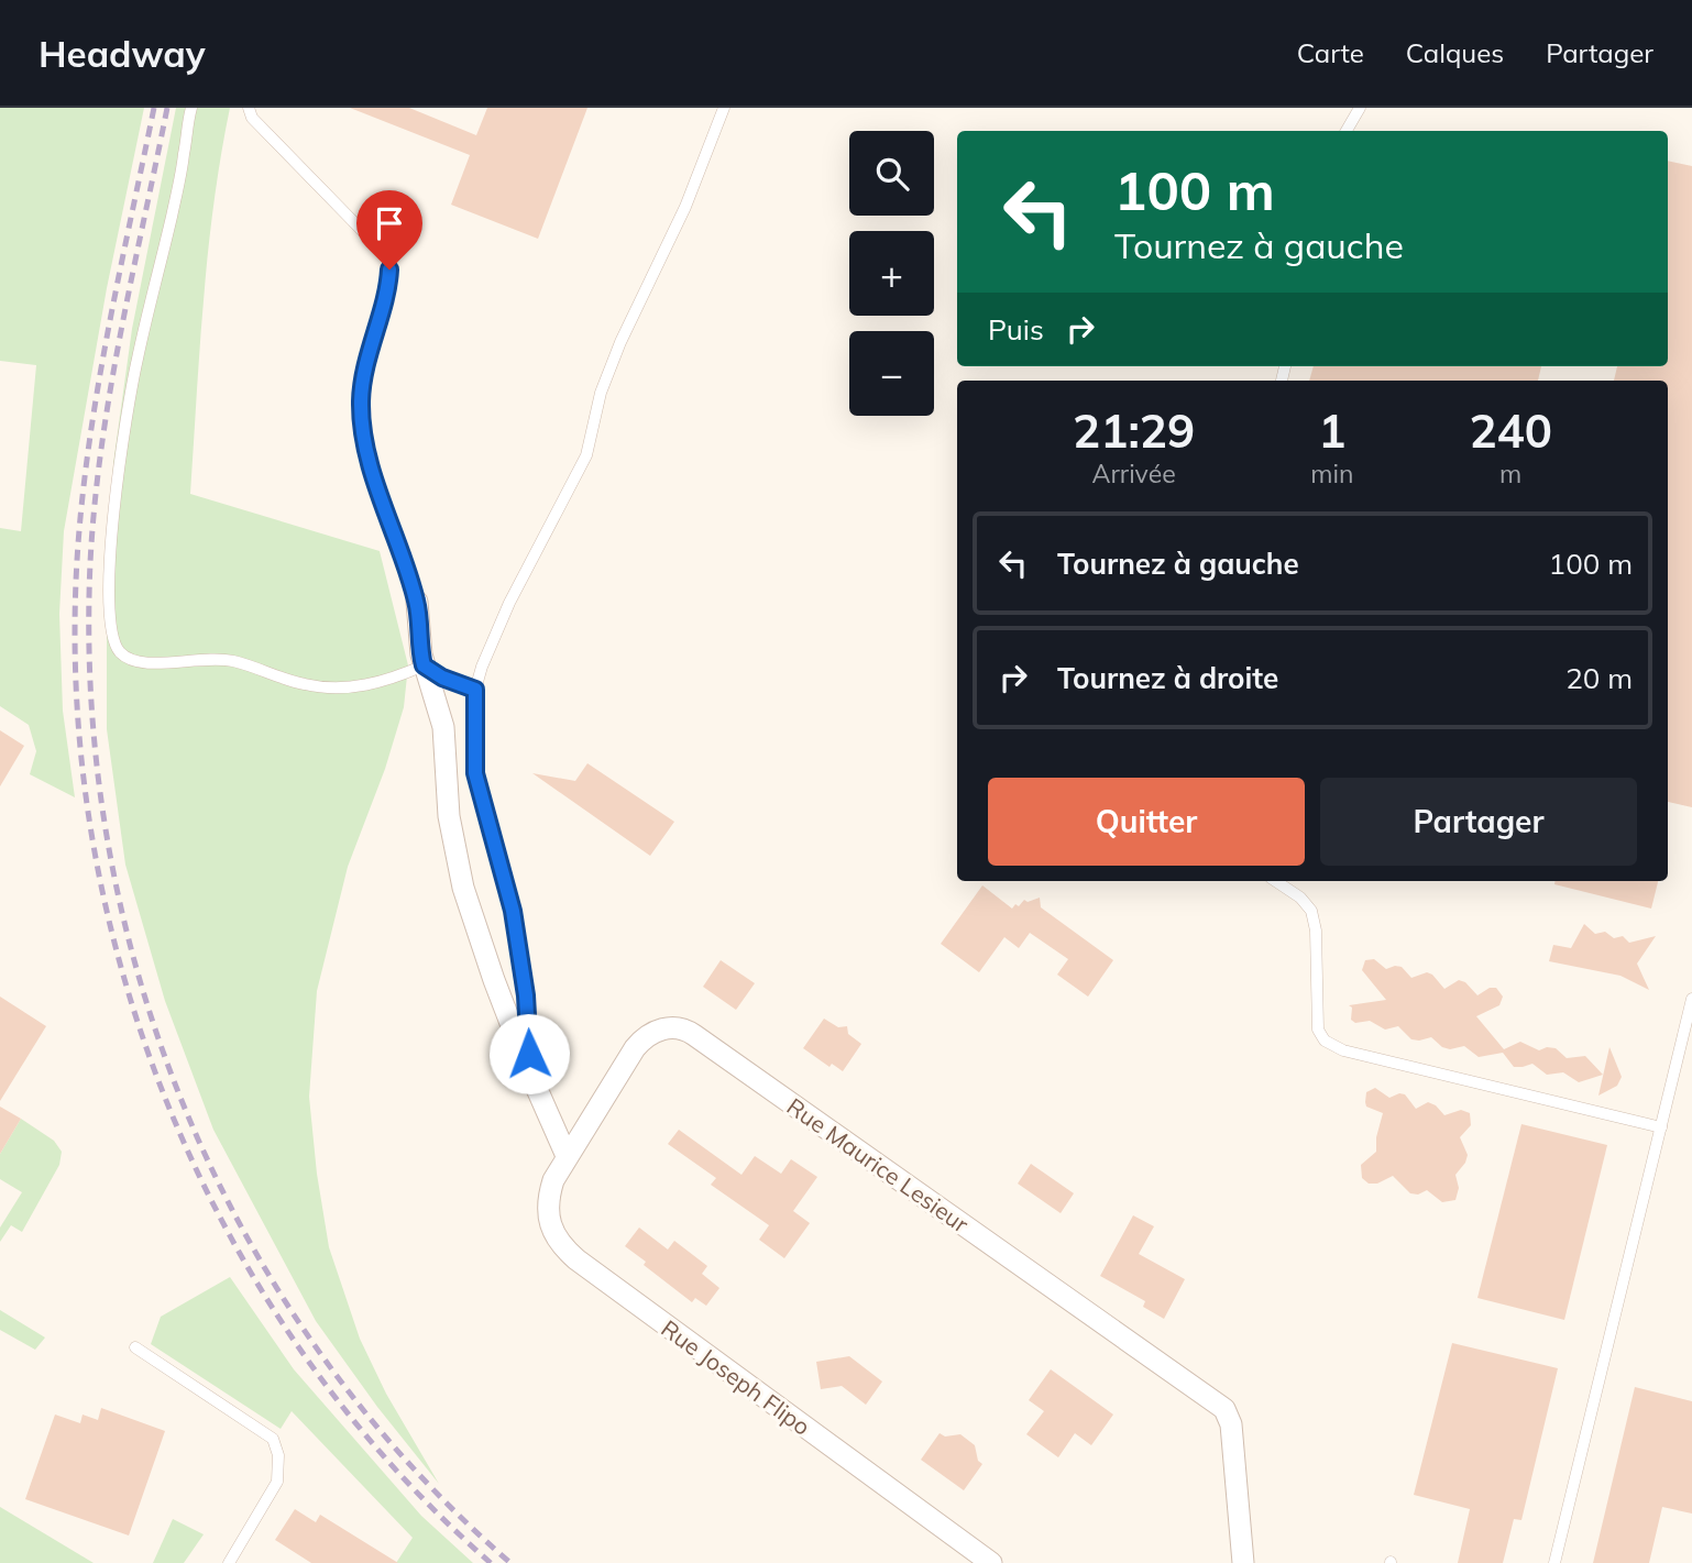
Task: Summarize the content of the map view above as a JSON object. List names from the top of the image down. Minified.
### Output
{"streets":{"street":["Rue Maurice Lesieur","Rue Joseph Flipo"]},"crossings":[["Rue Maurice Lesieur","Rue Joseph Flipo"]],"page":{"header":"Headway","nav":["Carte","Calques","Partager"],"map_buttons":["+","−"],"turn":["100 m","Tournez à gauche"],"then":"Puis","eta":["21:29","Arrivée","1","min","240","m"],"list":[{"name":"Tournez à gauche","value":"100 m"},{"name":"Tournez à droite","value":"20 m"}],"buttons":["Quitter","Partager"]}}
